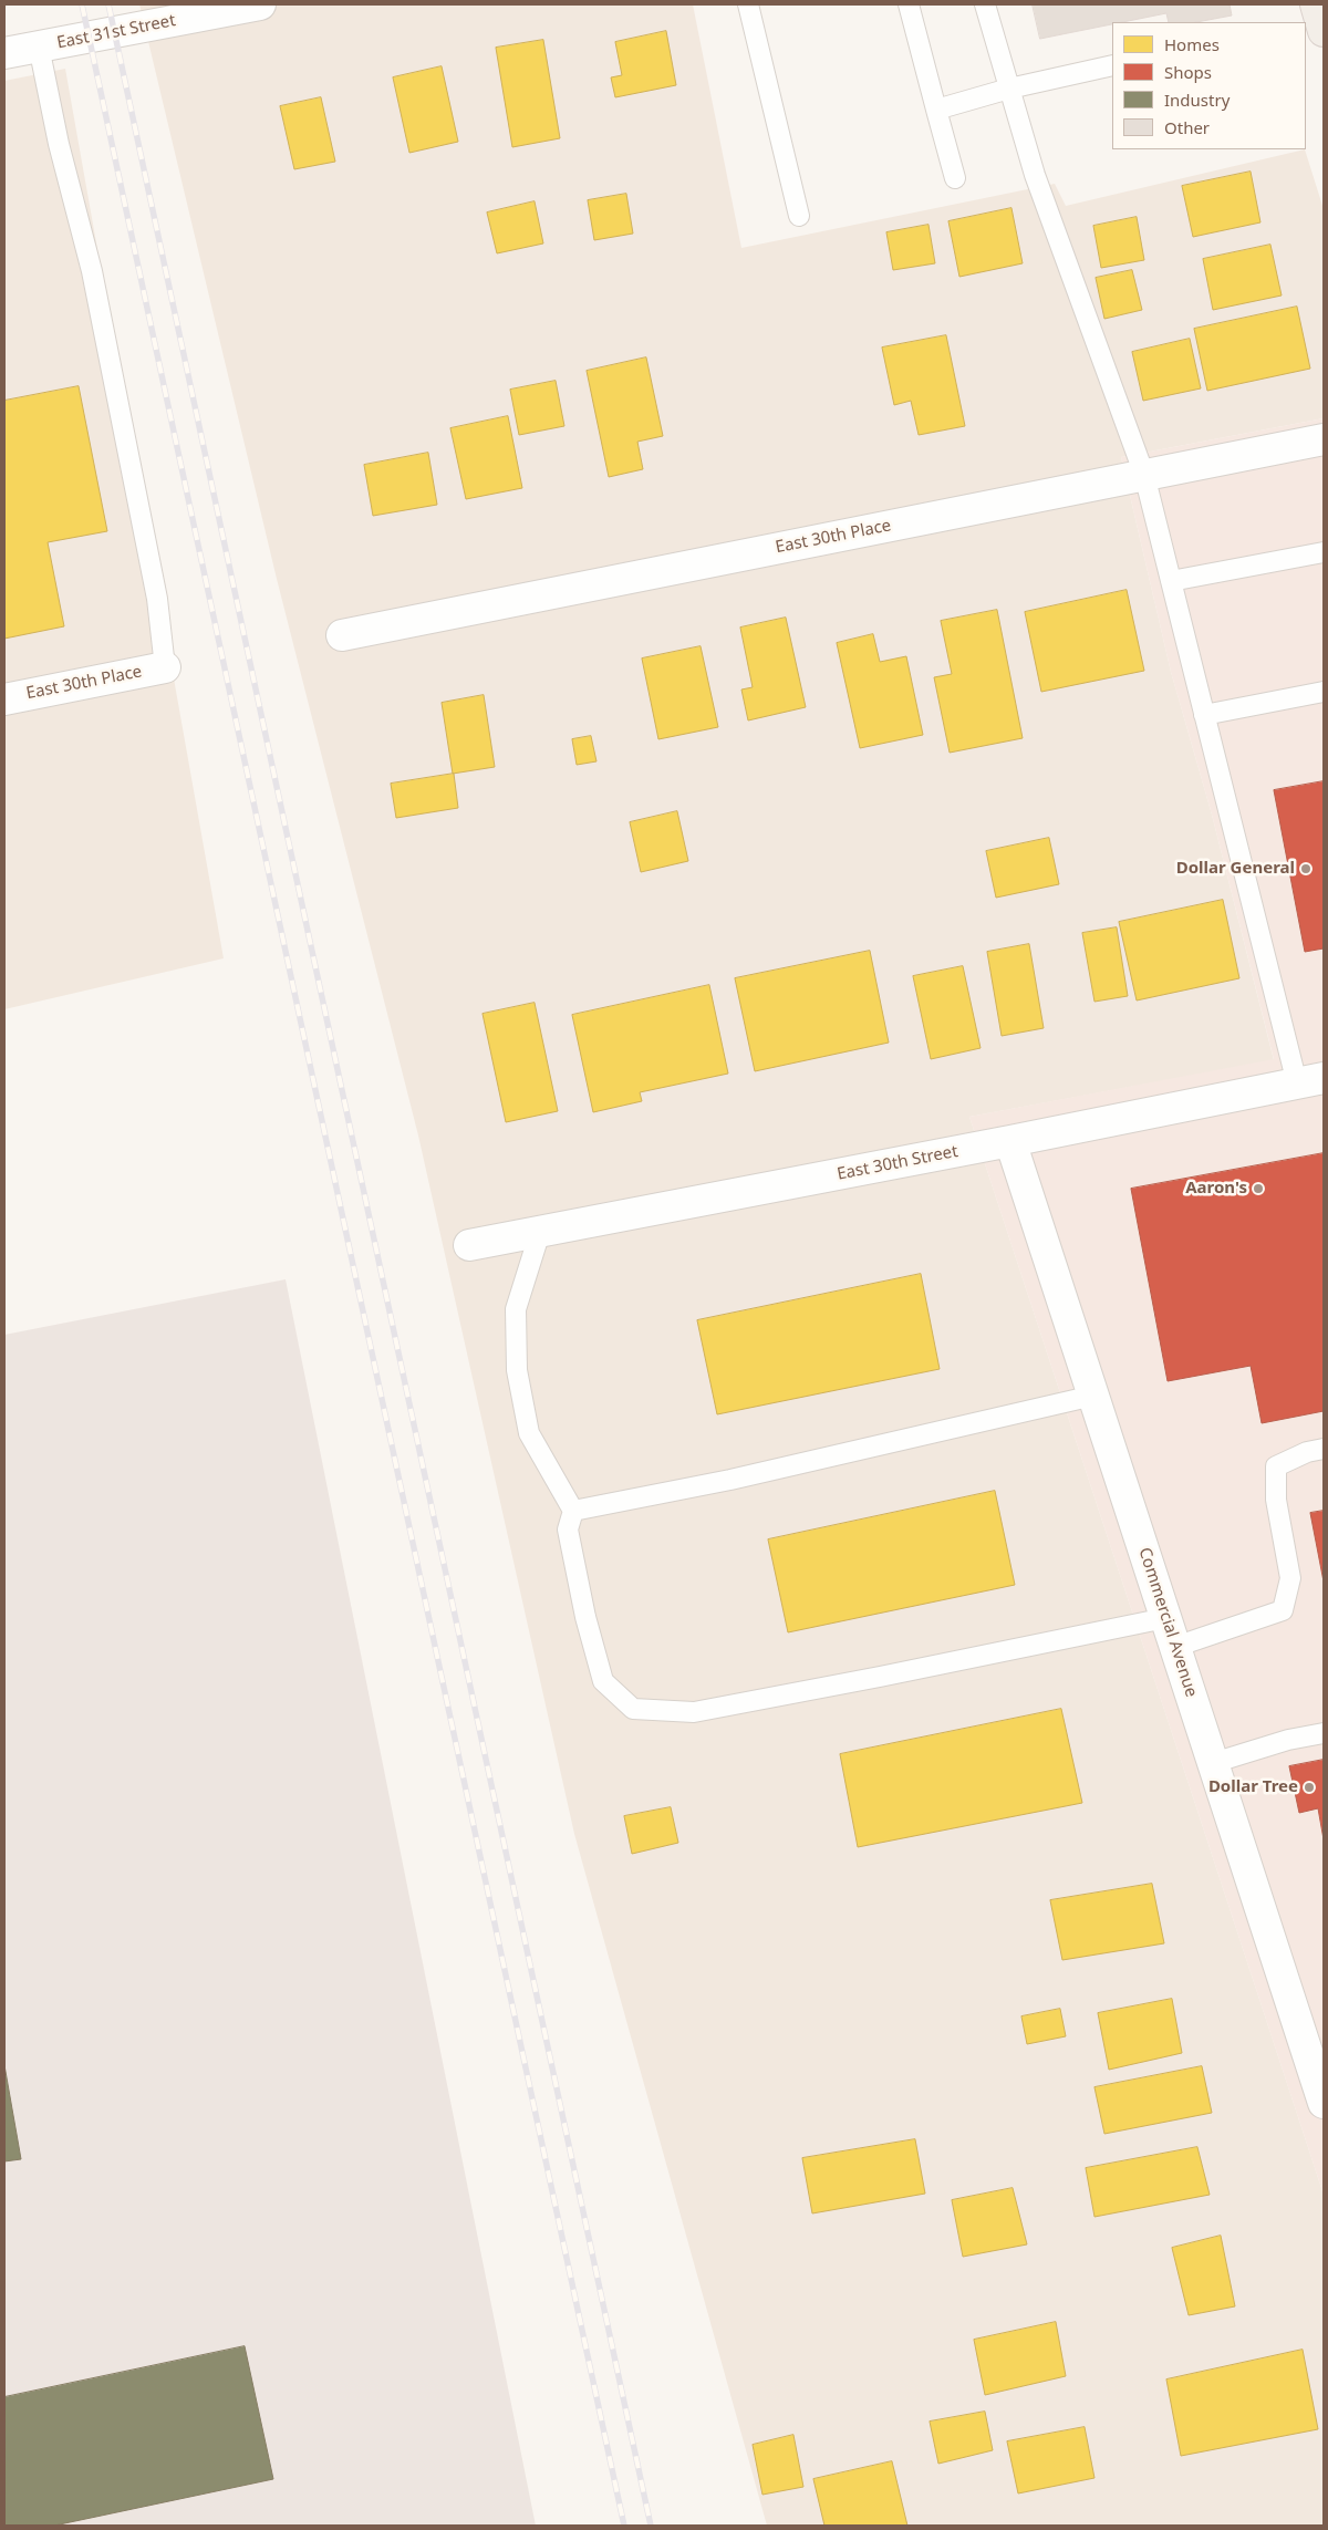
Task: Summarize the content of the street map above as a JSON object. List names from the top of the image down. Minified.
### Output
{"streets":{"street":["East 31st Street","East 30th Place","East 30th Street","Commercial Avenue"]},"crossings":[["East 30th Street","Commercial Avenue"]],"places":["Dollar General","Aaron's","Dollar Tree"],"legend":["Homes","Shops","Industry","Other"]}
